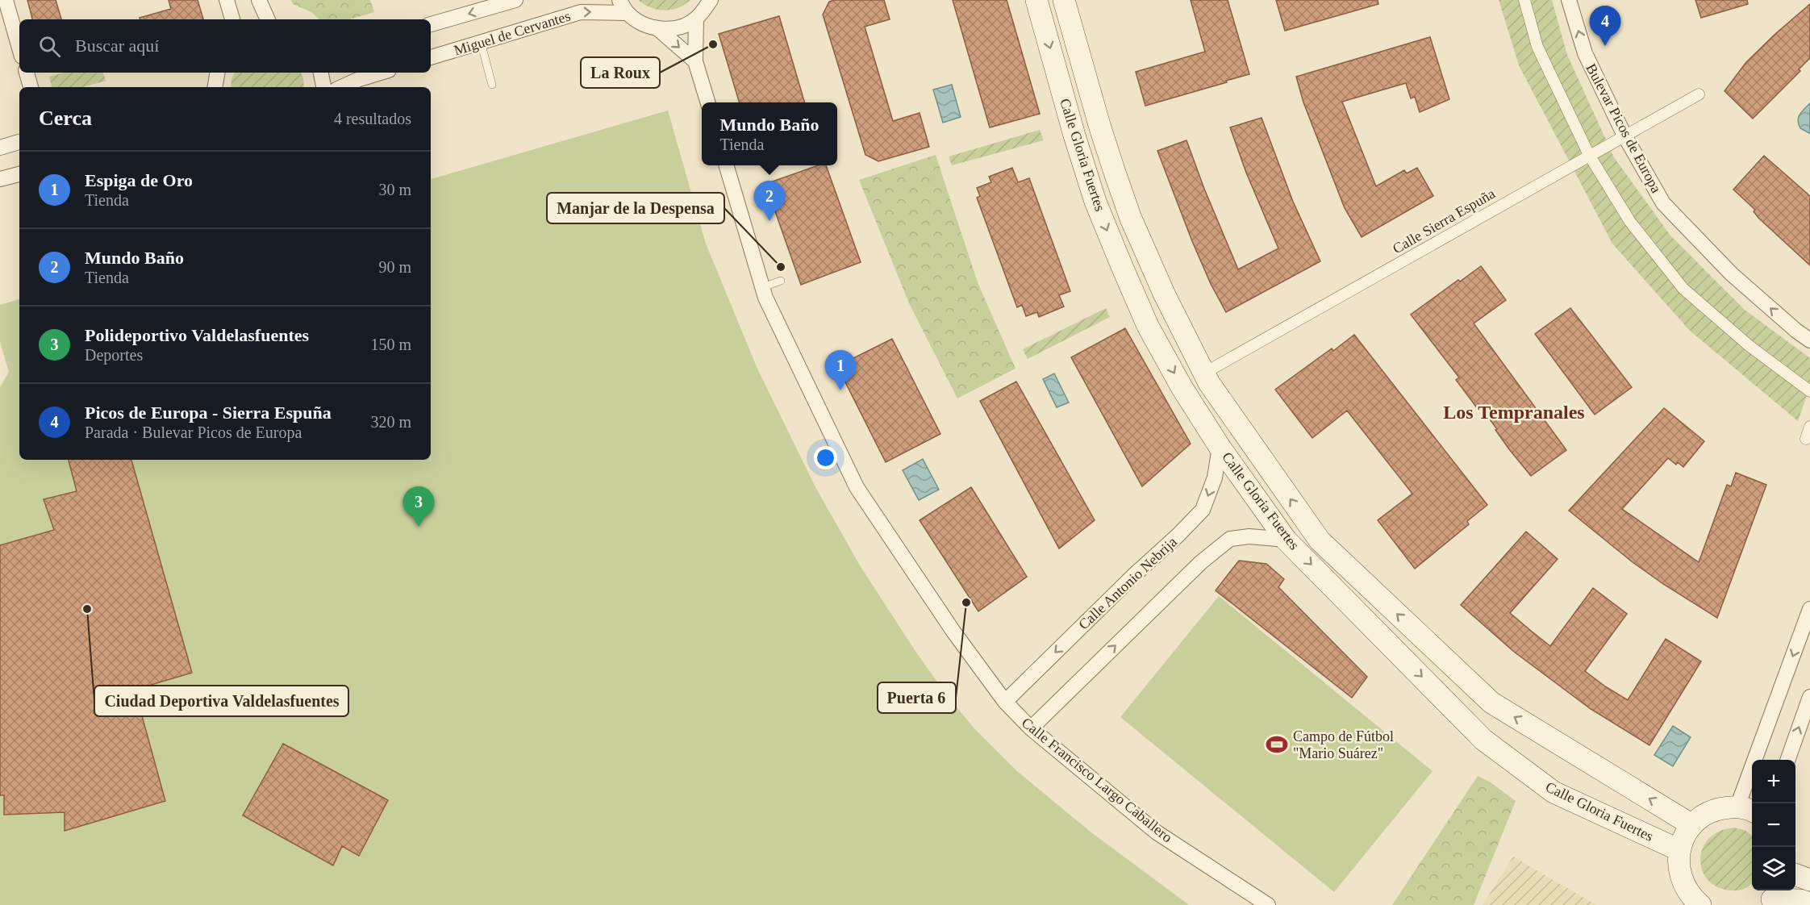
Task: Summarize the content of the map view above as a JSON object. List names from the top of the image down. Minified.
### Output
{"streets":{"main road":["Calle Gloria Fuertes"],"street":["Miguel de Cervantes","Bulevar Picos de Europa","Calle Sierra Espuña","Calle Antonio Nebrija","Calle Francisco Largo Caballero"]},"crossings":[["Bulevar Picos de Europa","Calle Sierra Espuña"],["Calle Gloria Fuertes","Calle Sierra Espuña"],["Calle Gloria Fuertes","Calle Antonio Nebrija"],["Calle Antonio Nebrija","Calle Francisco Largo Caballero"]],"districts":["Los Tempranales"],"places":{"other":["La Roux","Manjar de la Despensa","Puerta 6","Ciudad Deportiva Valdelasfuentes"],"sports":["Campo de Fútbol \"Mario Suárez\""]},"page":{"pins":["4","2","1","3"],"search":"Buscar aquí","heading":["Cerca","4 resultados"],"popup":["Mundo Baño","Tienda"],"list":[{"mark":"1","name":"Espiga de Oro","note":"Tienda","value":"30 m"},{"mark":"2","name":"Mundo Baño","note":"Tienda","value":"90 m"},{"mark":"3","name":"Polideportivo Valdelasfuentes","note":"Deportes","value":"150 m"},{"mark":"4","name":"Picos de Europa - Sierra Espuña","note":"Parada · Bulevar Picos de Europa","value":"320 m"}],"map_buttons":["+","−"]}}
